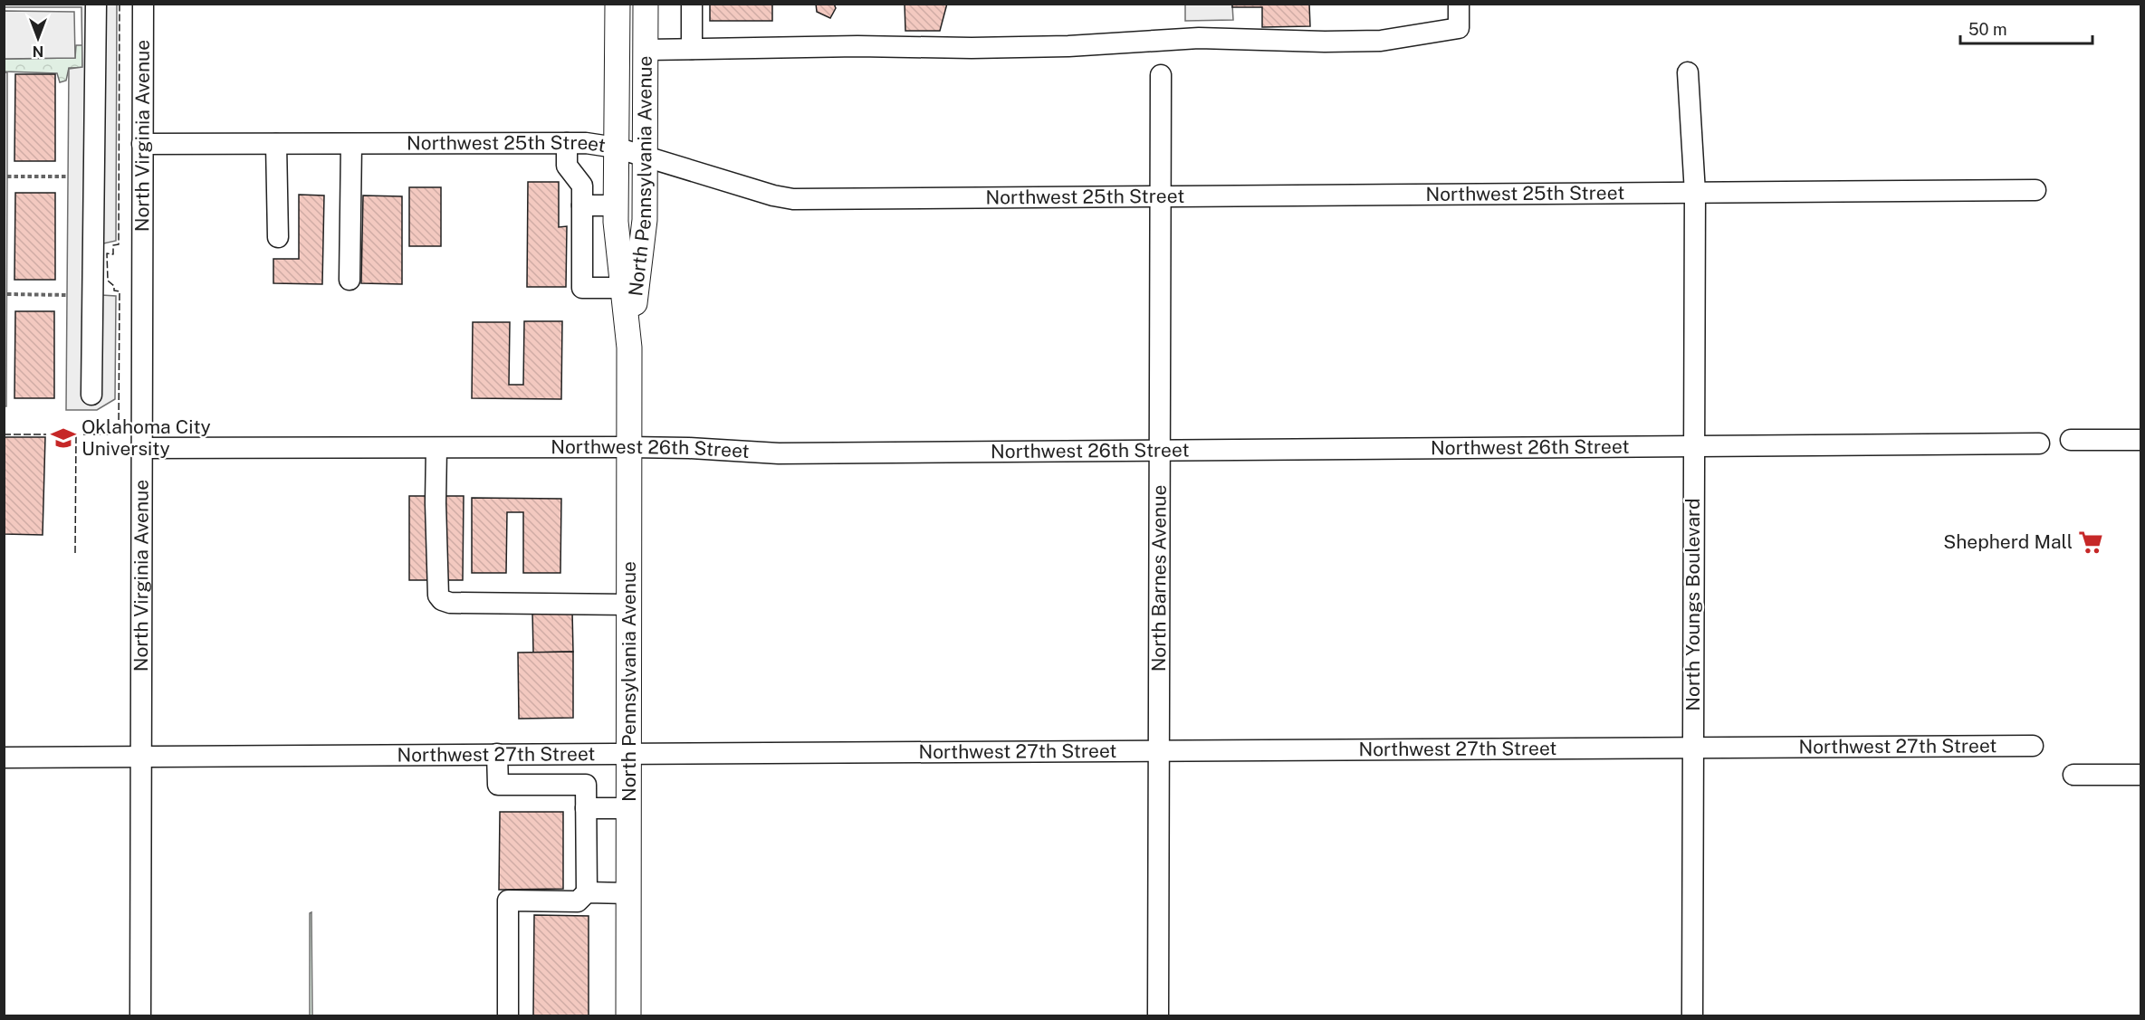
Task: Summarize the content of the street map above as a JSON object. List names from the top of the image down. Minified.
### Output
{"streets":{"main road":["North Pennsylvania Avenue"],"street":["North Virginia Avenue","Northwest 25th Street","Northwest 26th Street","North Barnes Avenue","North Youngs Boulevard","Northwest 27th Street"]},"crossings":[["North Virginia Avenue","Northwest 25th Street"],["North Virginia Avenue","Northwest 26th Street"],["North Virginia Avenue","Northwest 27th Street"],["Northwest 25th Street","North Pennsylvania Avenue"],["Northwest 25th Street","North Barnes Avenue"],["Northwest 25th Street","North Youngs Boulevard"],["North Pennsylvania Avenue","Northwest 26th Street"],["North Pennsylvania Avenue","Northwest 27th Street"],["Northwest 26th Street","North Barnes Avenue"],["Northwest 26th Street","North Youngs Boulevard"],["North Barnes Avenue","Northwest 27th Street"],["North Youngs Boulevard","Northwest 27th Street"]],"places":{"school or university":["Oklahoma City University"],"supermarket":["Shepherd Mall"]},"scale_bar":"50 m","north":"bottom"}
